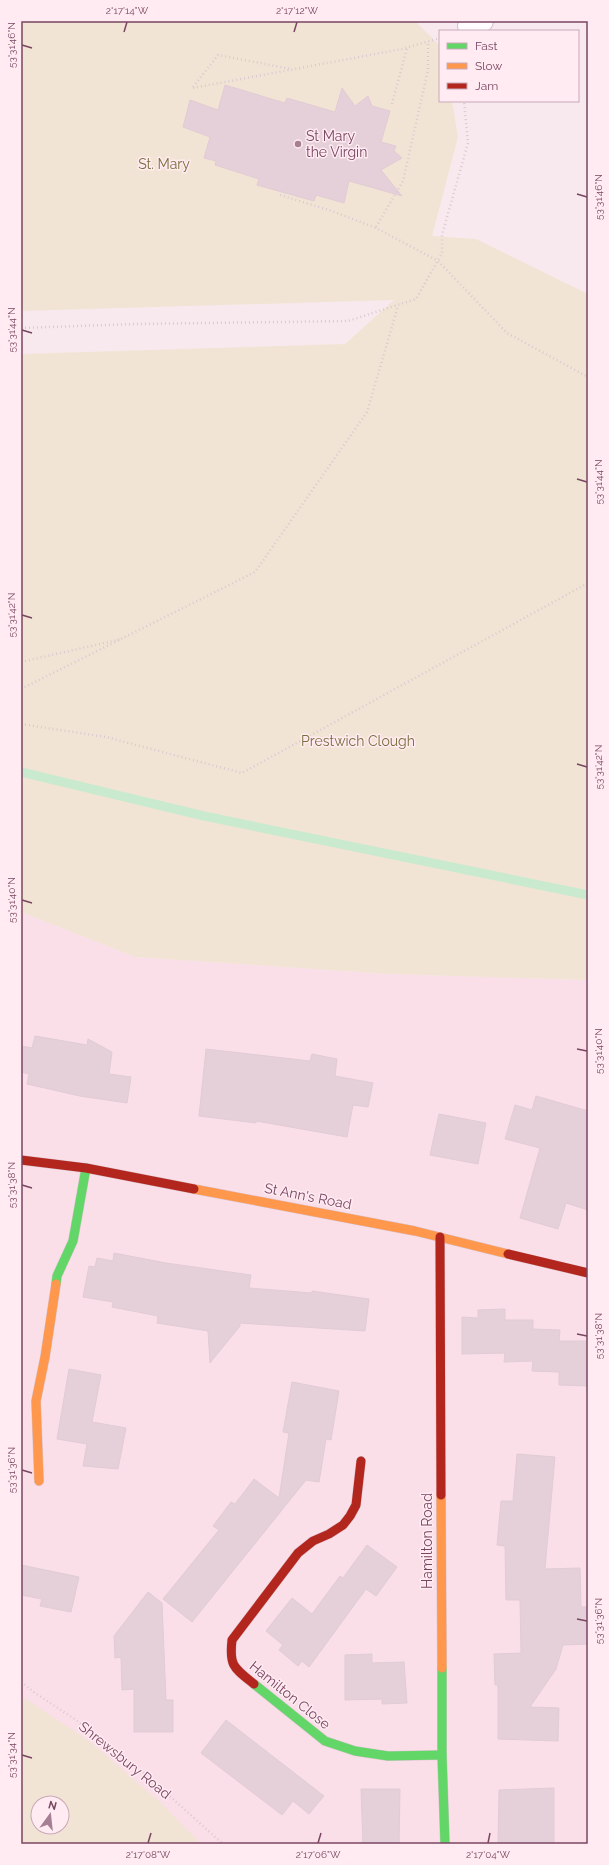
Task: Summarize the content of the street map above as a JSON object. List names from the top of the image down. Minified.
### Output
{"streets":{"street":["St Ann's Road","Hamilton Road","Hamilton Close"],"path":["Shrewsbury Road"]},"crossings":[["St Ann's Road","Hamilton Road"],["Hamilton Road","Hamilton Close"]],"parks":["St. Mary","Prestwich Clough"],"places":["St Mary the Virgin"],"legend":["Fast","Slow","Jam"],"north":"top","coordinates":["2°17'14\"W","2°17'12\"W","53°31'46\"N","53°31'44\"N","53°31'42\"N","53°31'40\"N","53°31'38\"N","53°31'36\"N","53°31'34\"N","2°17'08\"W","2°17'06\"W","2°17'04\"W"]}
